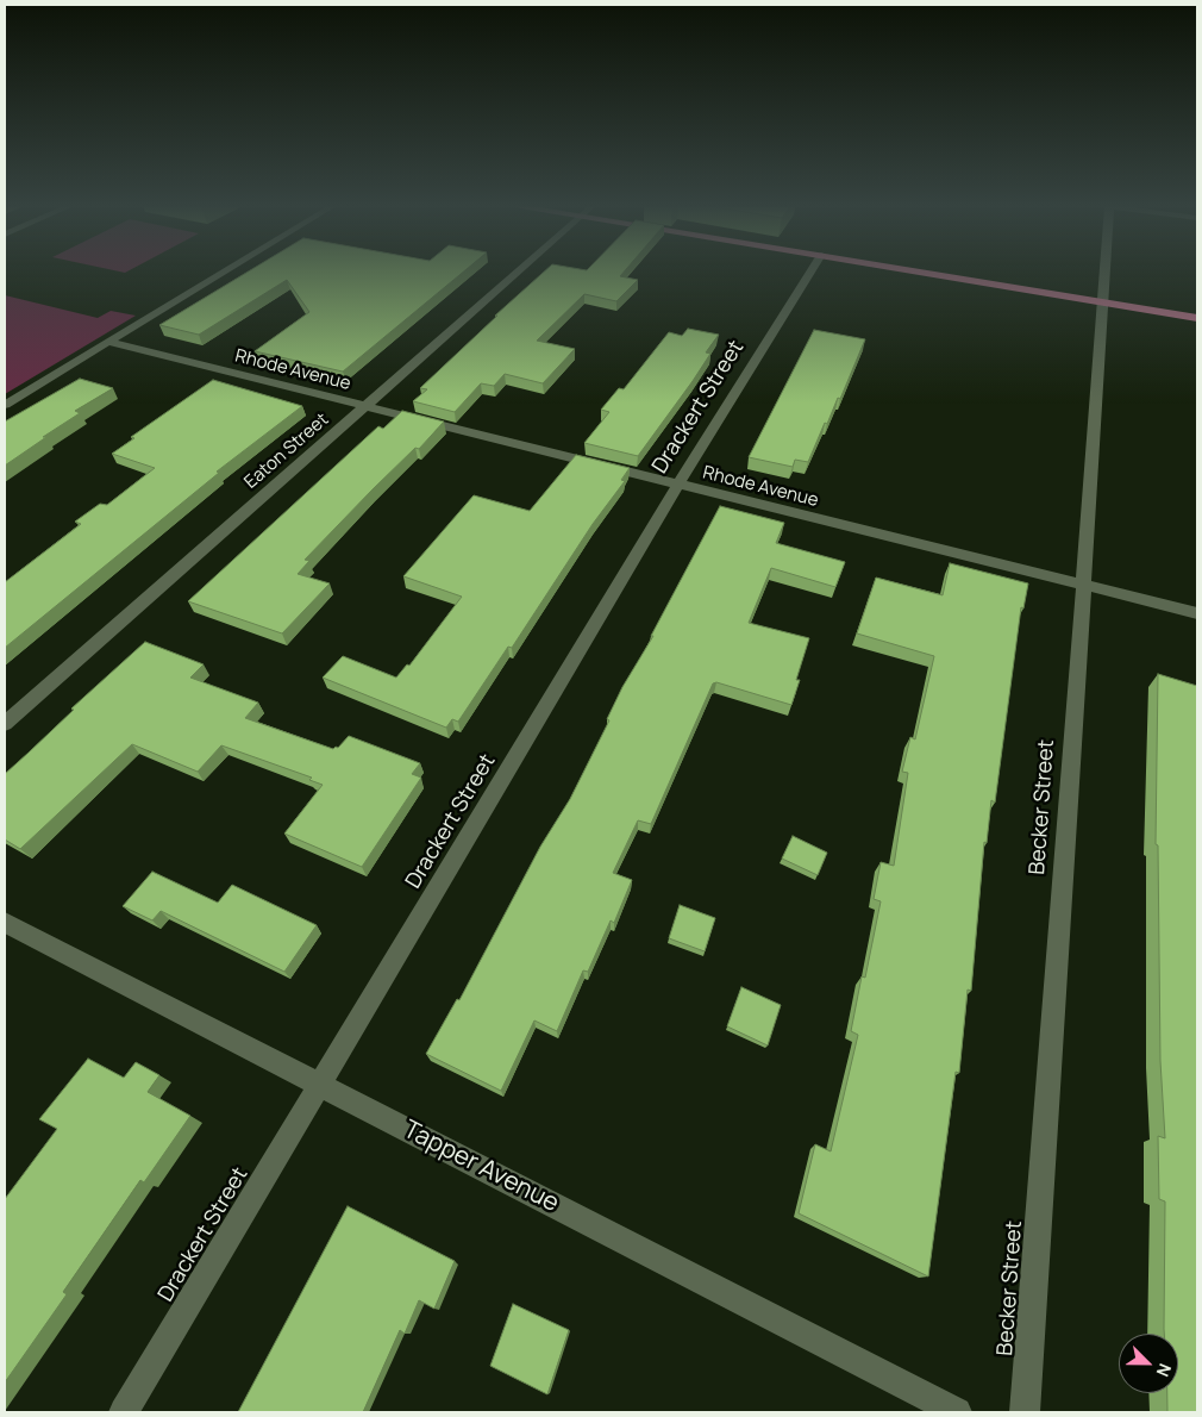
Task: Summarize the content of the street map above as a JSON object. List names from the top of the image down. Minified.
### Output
{"streets":{"street":["Rhode Avenue","Drackert Street","Eaton Street","Becker Street","Tapper Avenue"]},"crossings":[["Rhode Avenue","Drackert Street"],["Rhode Avenue","Eaton Street"],["Rhode Avenue","Becker Street"],["Drackert Street","Tapper Avenue"]],"north":"bottom right"}
